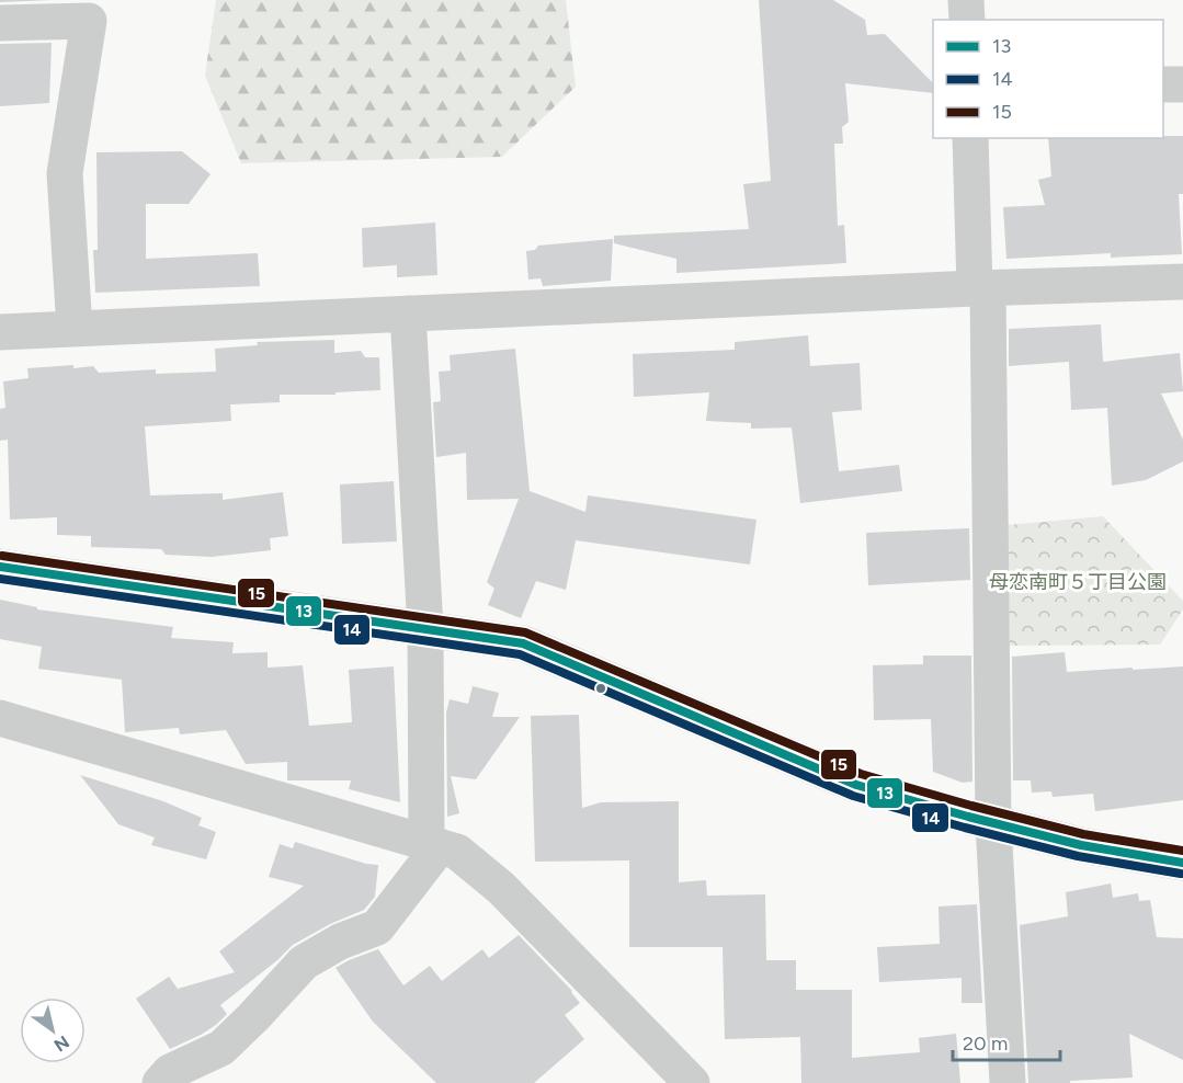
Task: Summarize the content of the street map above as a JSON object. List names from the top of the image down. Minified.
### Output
{"parks":["母恋南町５丁目公園"],"lines":["transit line 15","transit line 13","transit line 14"],"legend":["13","14","15"],"scale_bar":"20 m","north":"bottom right"}
